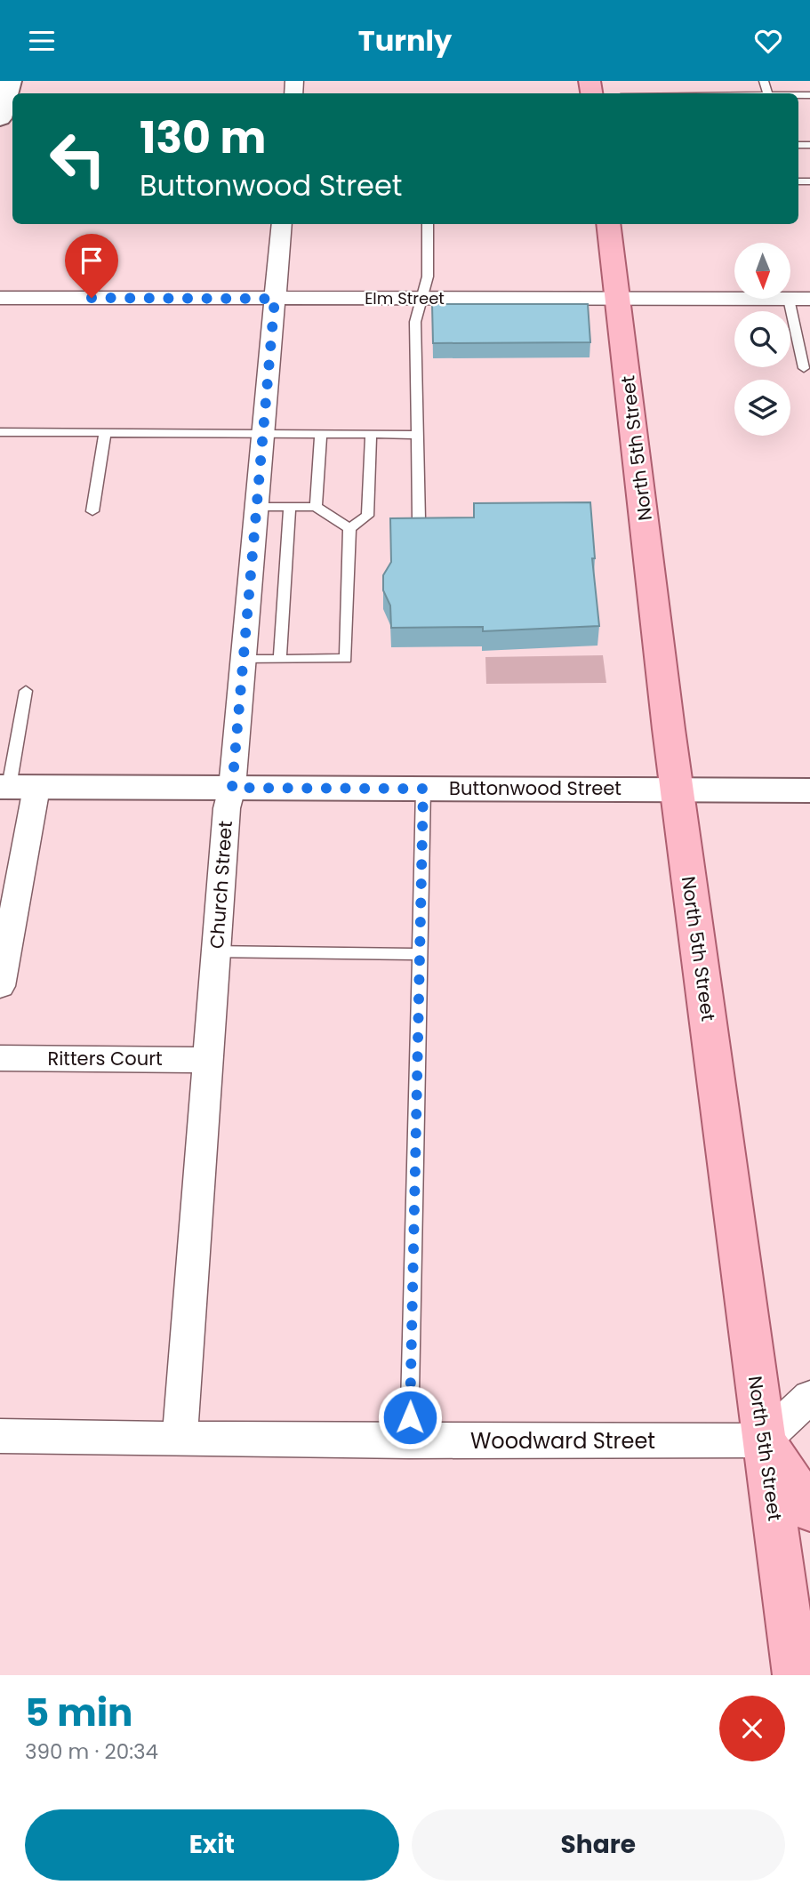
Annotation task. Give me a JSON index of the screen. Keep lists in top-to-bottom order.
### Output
{
  "streets": {
    "main road": ["North 5th Street"],
    "street": [
      "Elm Street",
      "Buttonwood Street",
      "Church Street",
      "Ritters Court",
      "Woodward Street"
    ]
  },
  "crossings": [
    ["Elm Street", "North 5th Street"],
    ["Elm Street", "Church Street"],
    ["North 5th Street", "Buttonwood Street"],
    ["North 5th Street", "Woodward Street"],
    ["Buttonwood Street", "Church Street"],
    ["Church Street", "Ritters Court"],
    ["Church Street", "Woodward Street"]
  ],
  "north": "bottom",
  "page": {
    "header": "Turnly",
    "turn": ["130 m", "Buttonwood Street"],
    "heading": ["5 min", "390 m · 20:34"],
    "buttons": ["Exit", "Share"]
  }
}
